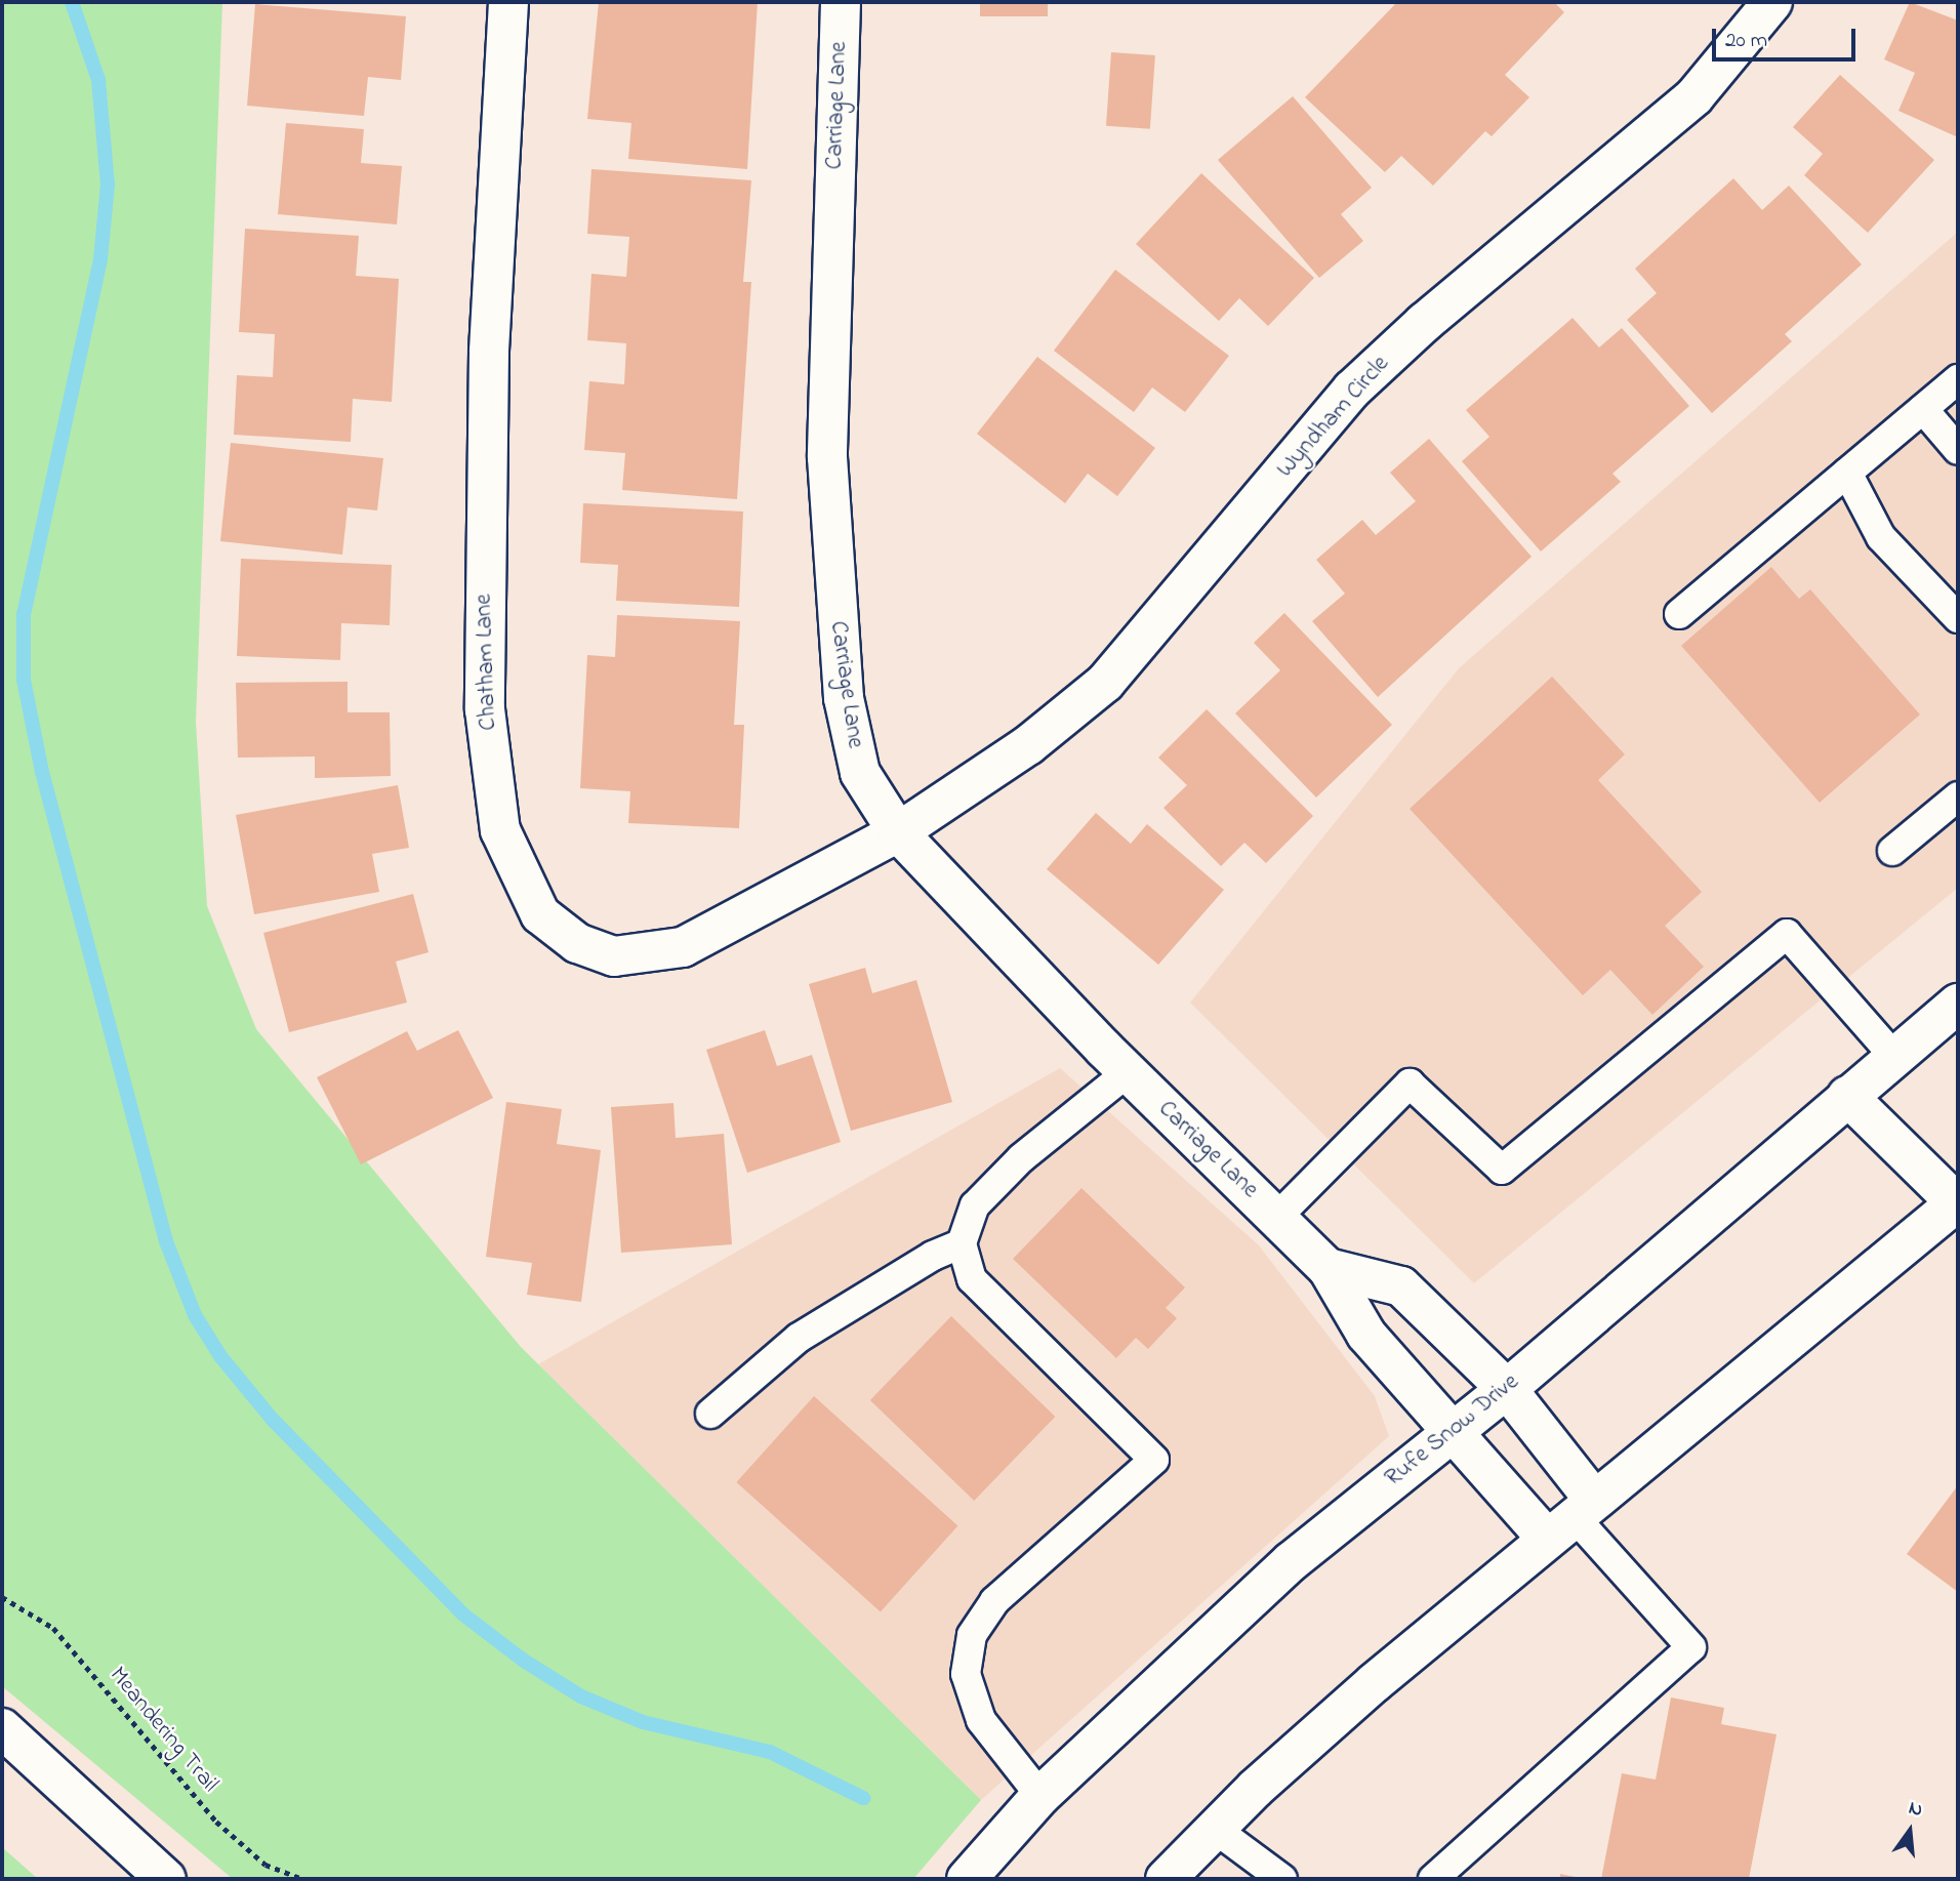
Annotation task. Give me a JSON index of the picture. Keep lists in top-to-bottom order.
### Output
{
  "streets": {
    "street": [
      "Carriage Lane",
      "Wyndham Circle",
      "Chatham Lane",
      "Rufe Snow Drive"
    ],
    "path": ["Meandering Trail"]
  },
  "crossings": [
    ["Carriage Lane", "Wyndham Circle"],
    ["Carriage Lane", "Chatham Lane"],
    ["Carriage Lane", "Rufe Snow Drive"],
    ["Wyndham Circle", "Chatham Lane"]
  ],
  "scale_bar": "20 m",
  "north": "top"
}
